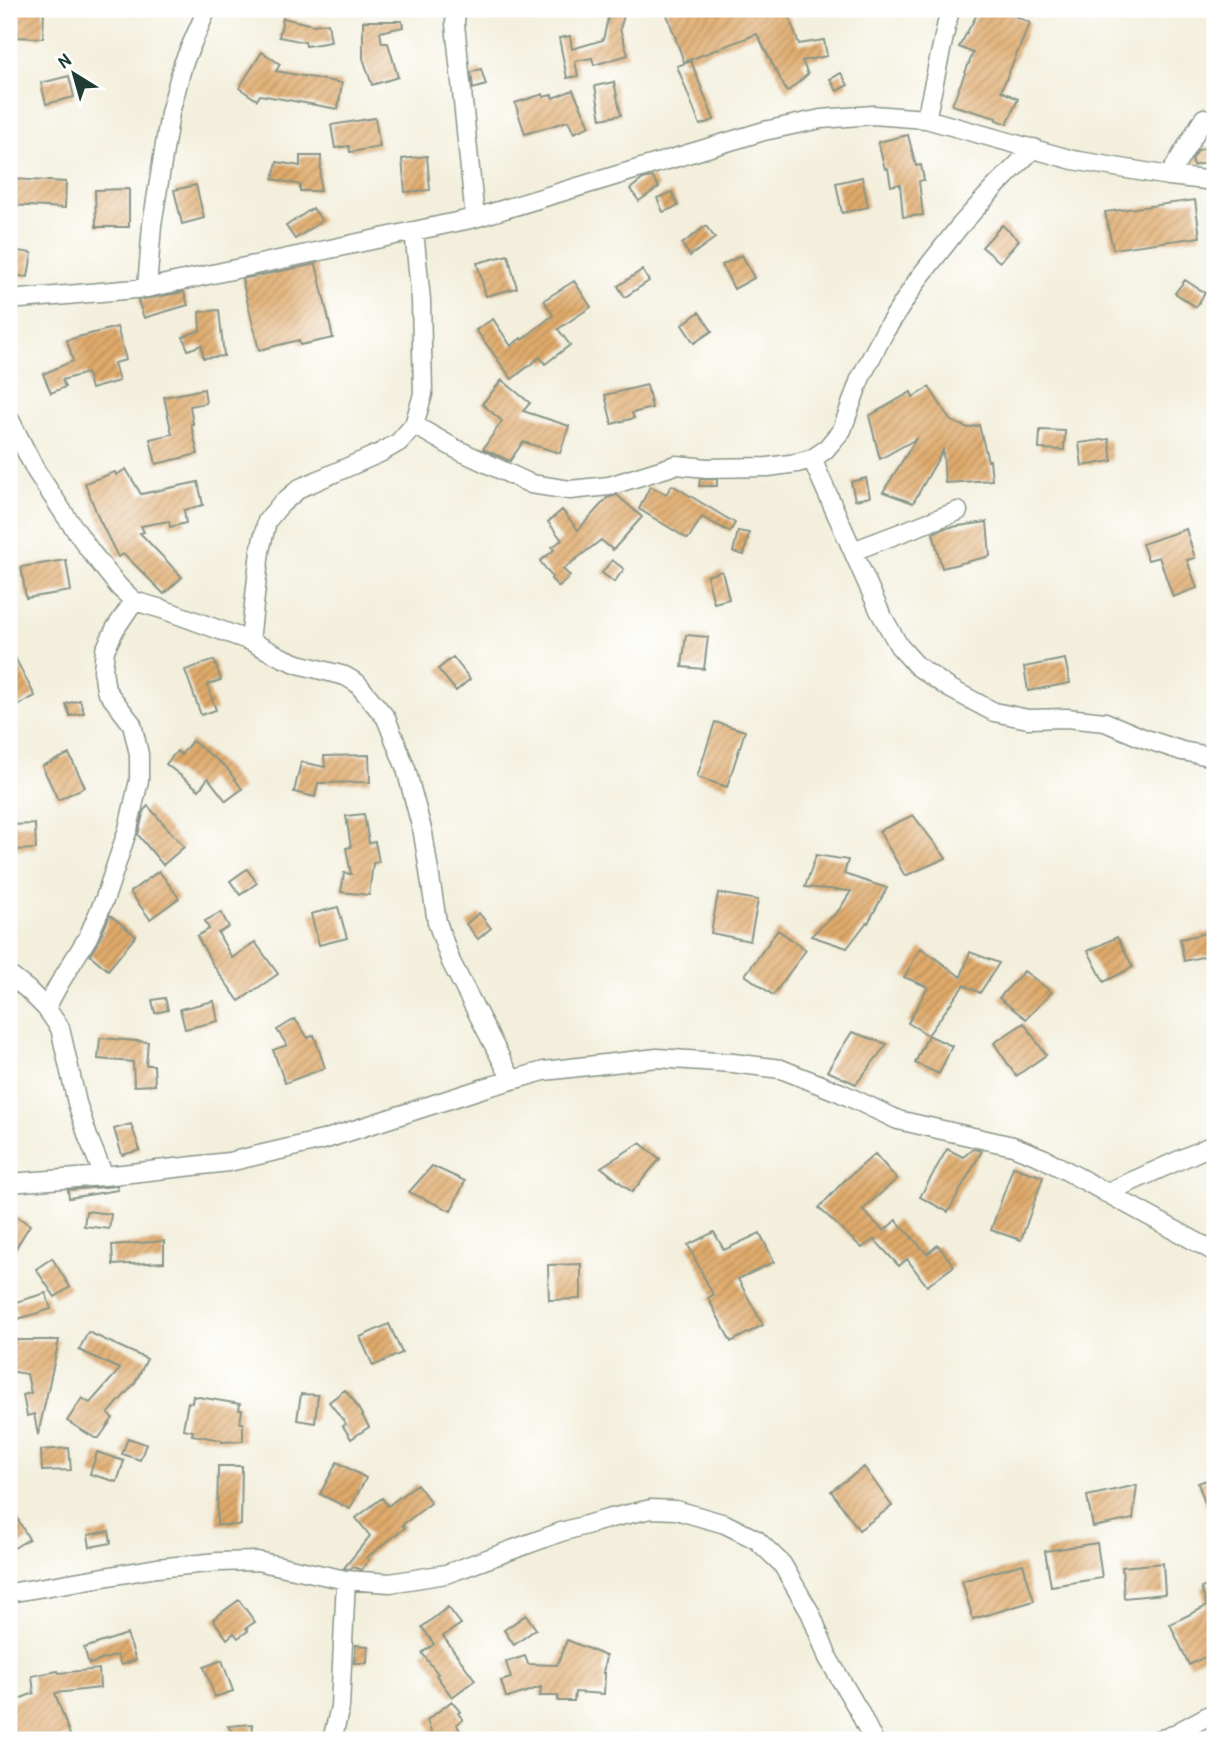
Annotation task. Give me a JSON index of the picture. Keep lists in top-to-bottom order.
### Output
{
  "north": "top left"
}
